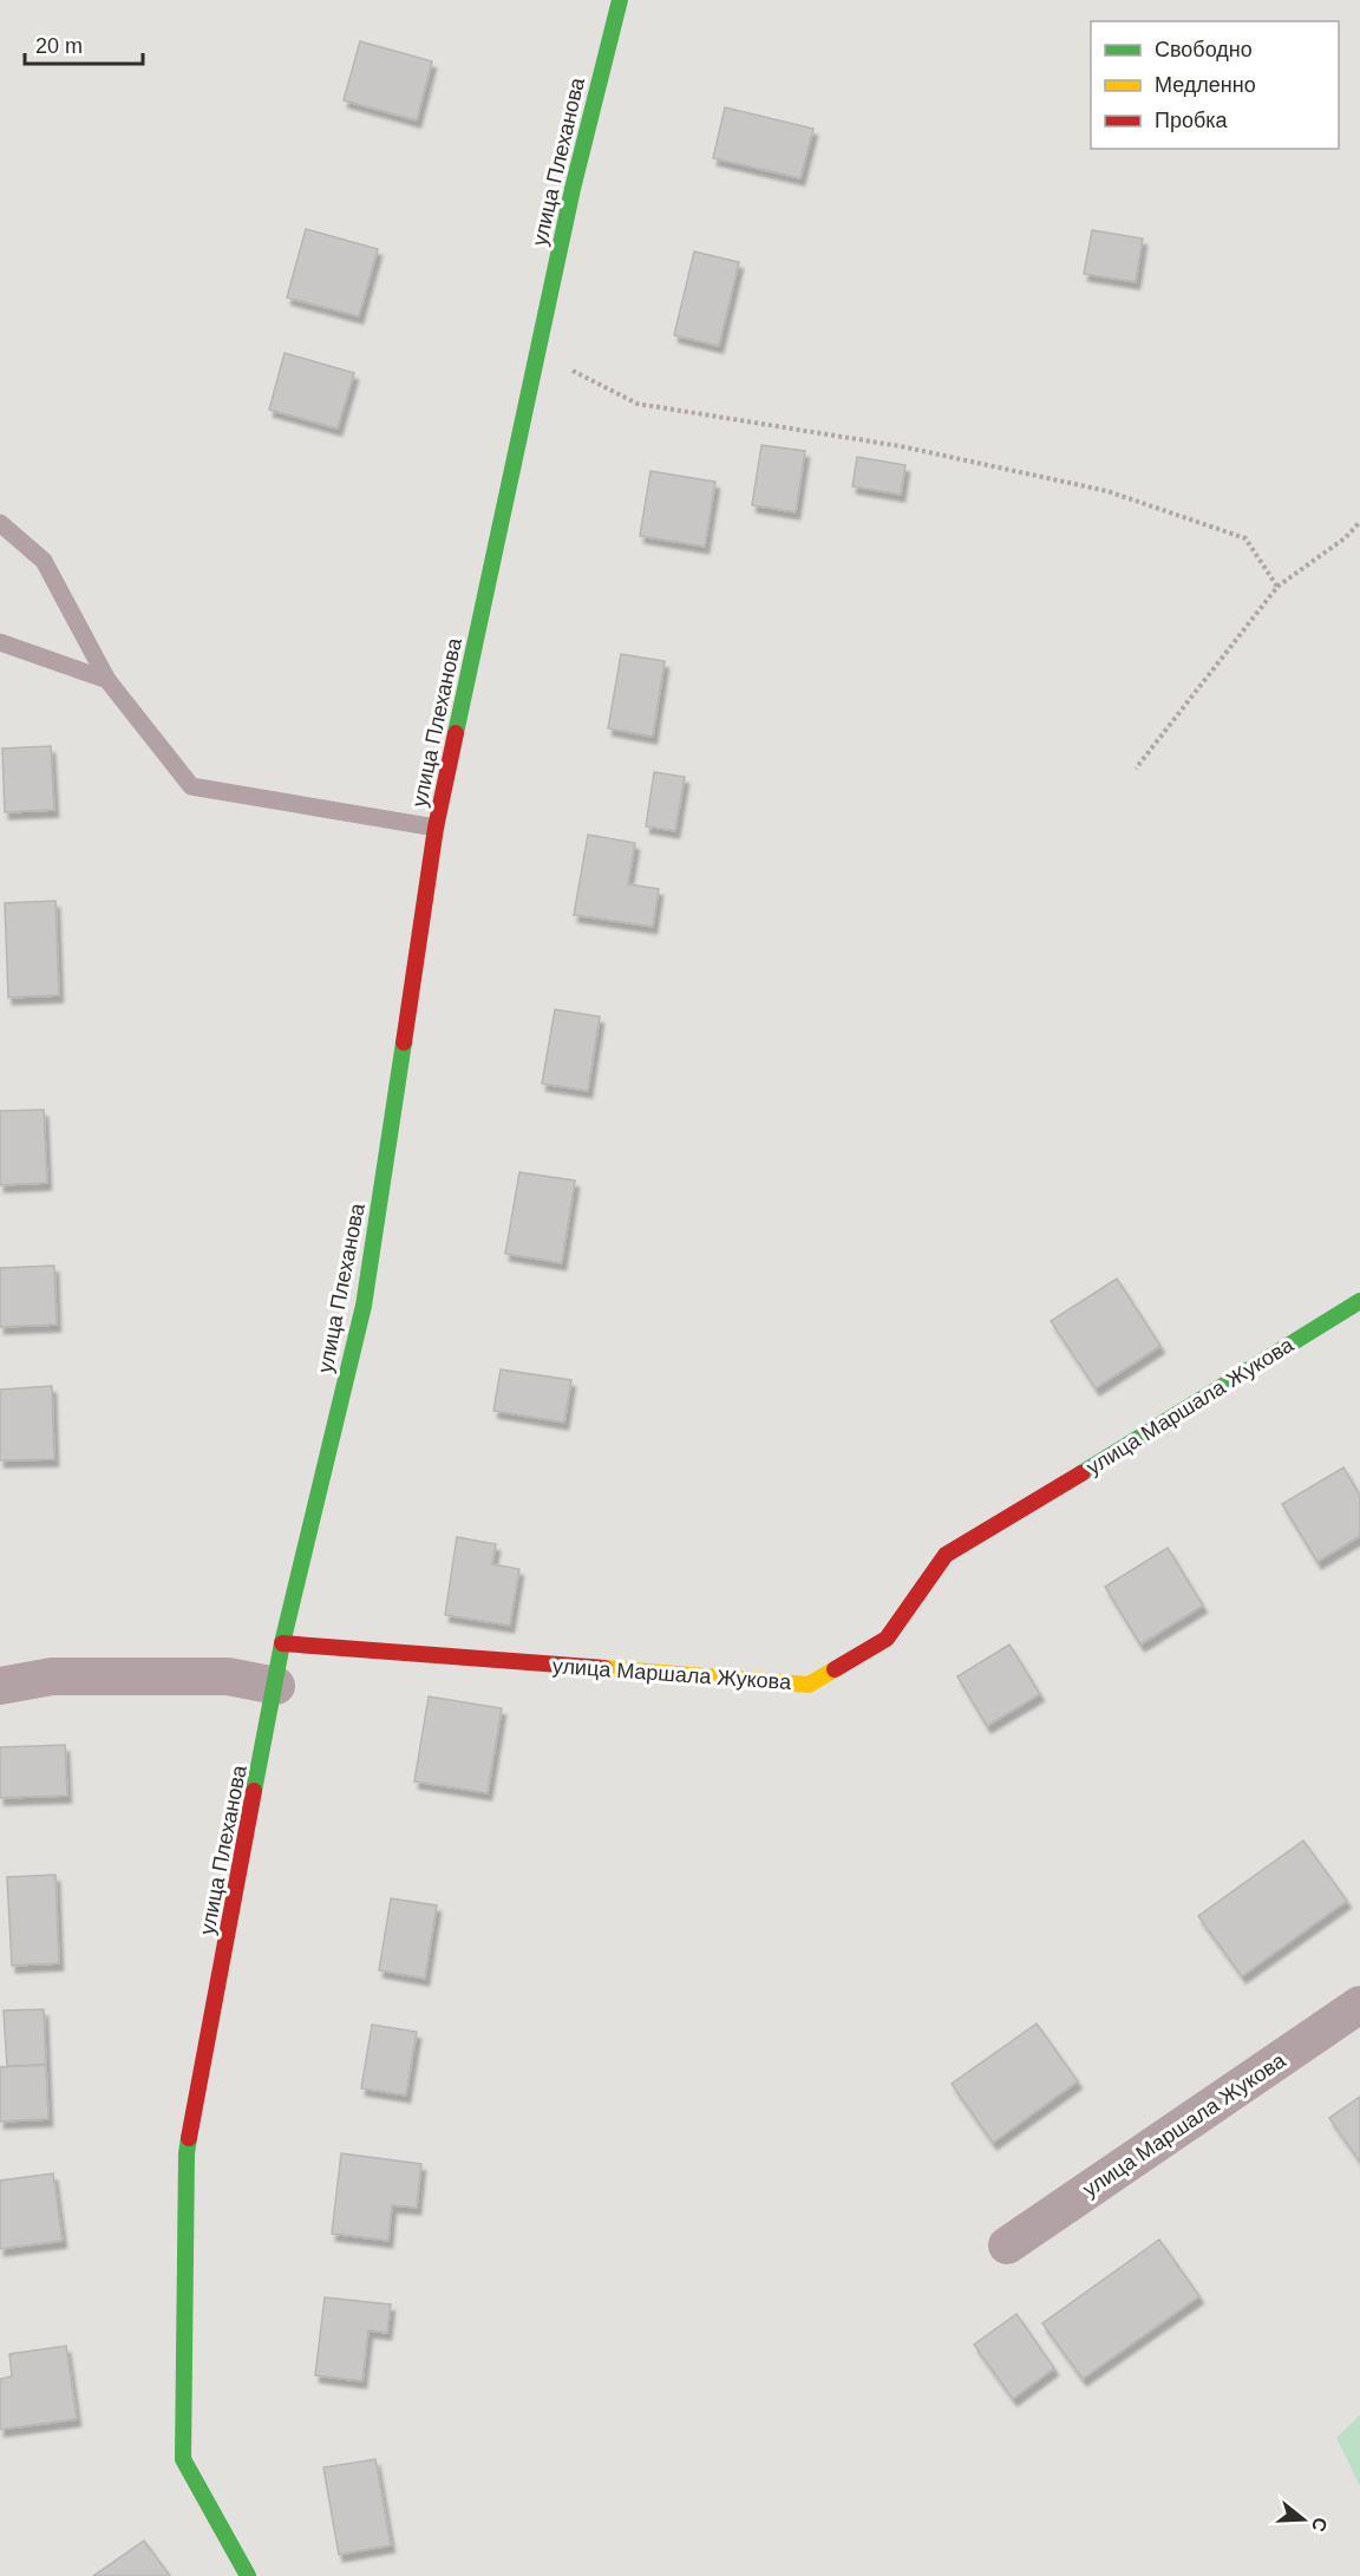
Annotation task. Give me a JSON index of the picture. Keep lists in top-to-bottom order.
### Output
{
  "streets": {
    "street": ["улица Плеханова", "улица Маршала Жукова"]
  },
  "crossings": [
    ["улица Плеханова", "улица Маршала Жукова"]
  ],
  "legend": ["Свободно", "Медленно", "Пробка"],
  "scale_bar": "20 m",
  "north": "right"
}
